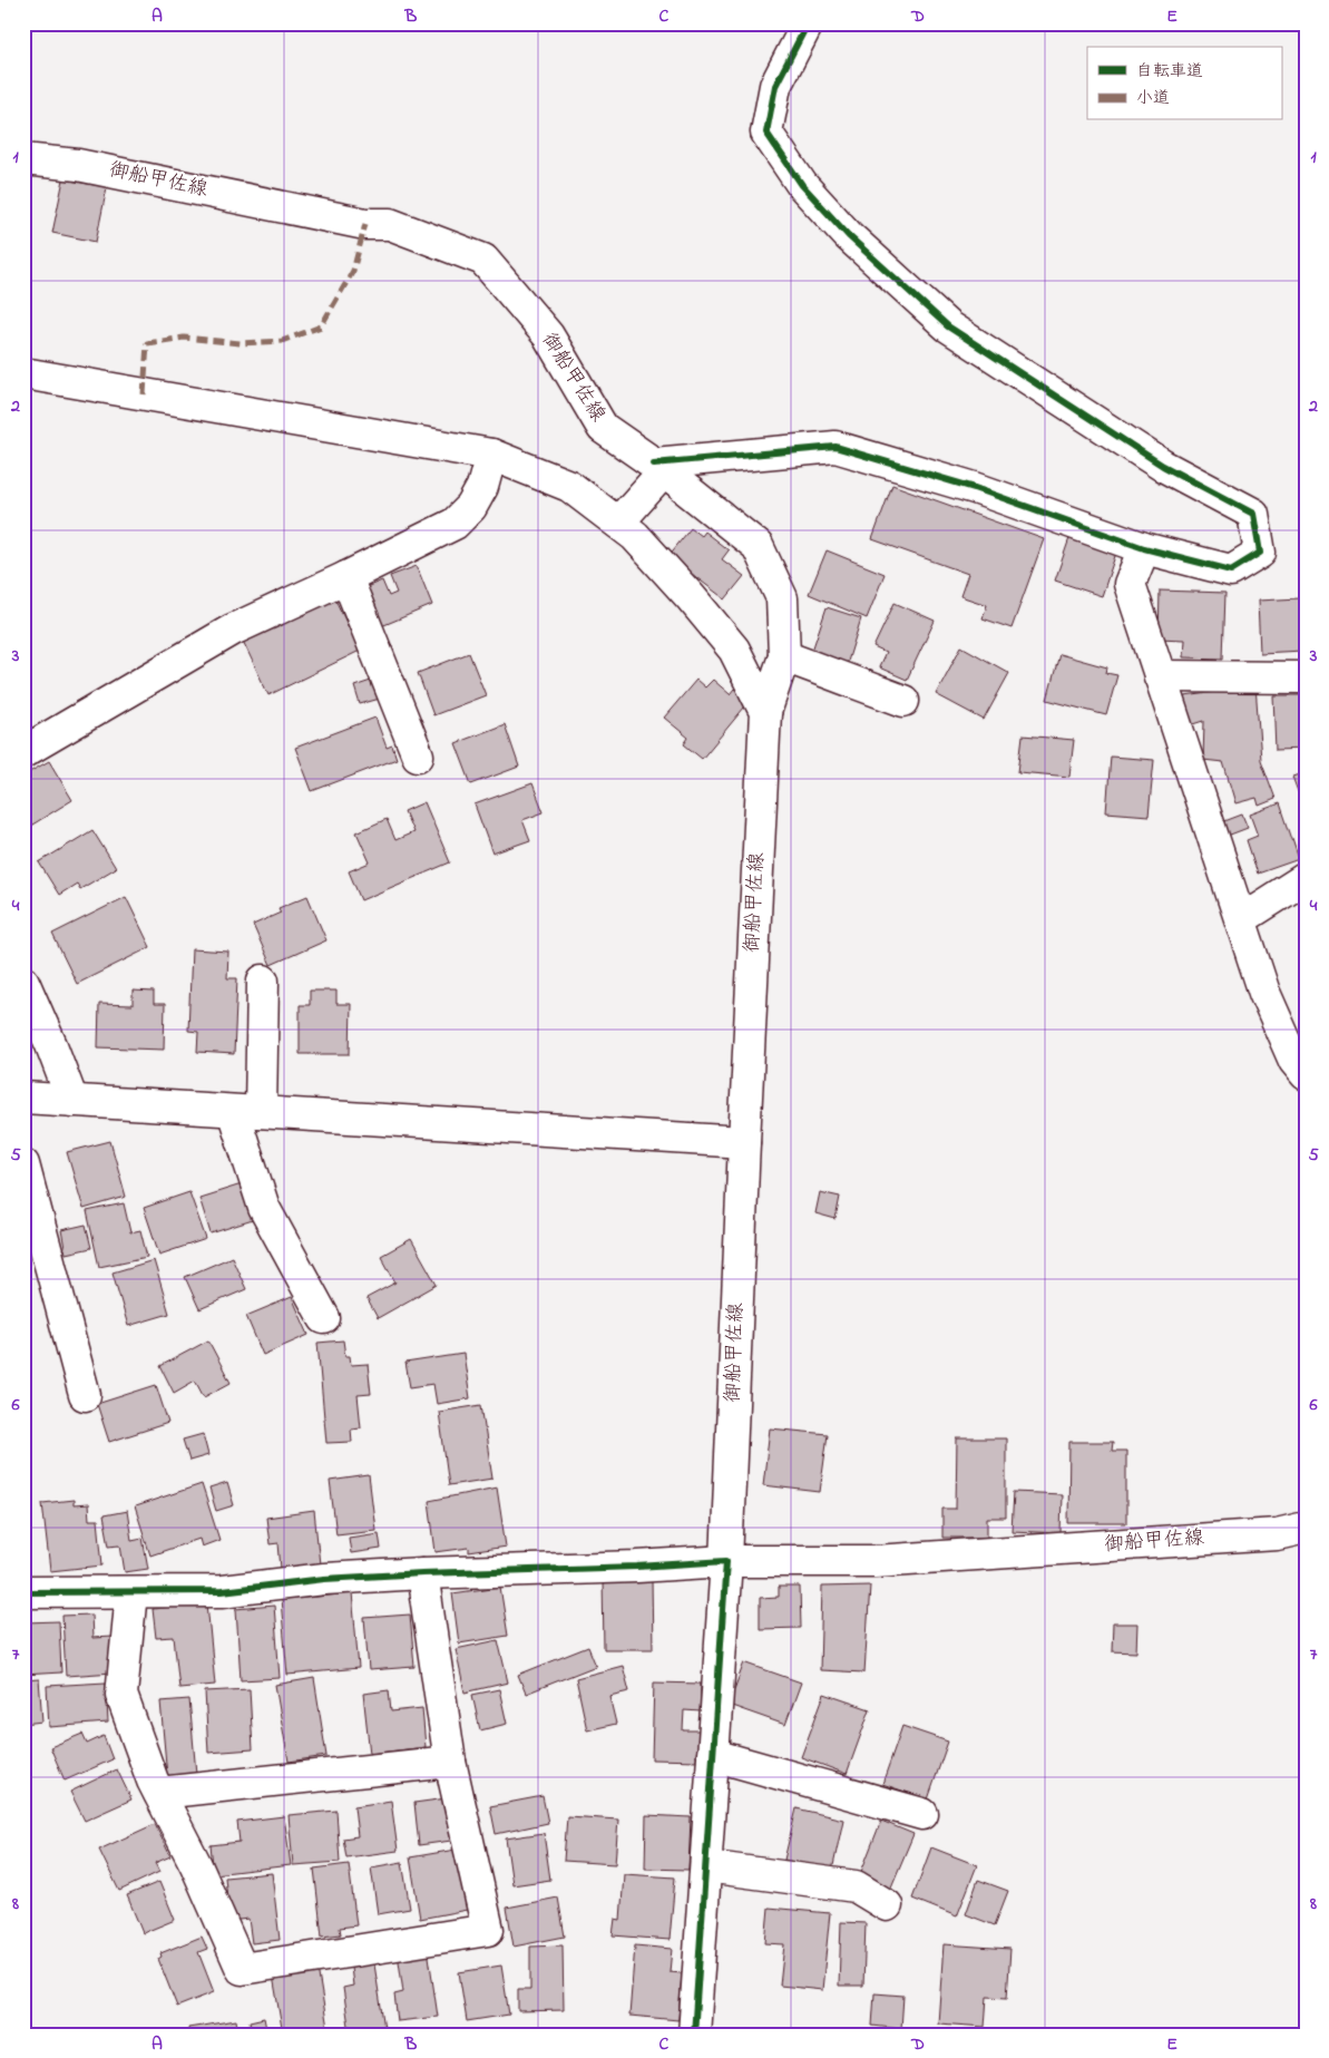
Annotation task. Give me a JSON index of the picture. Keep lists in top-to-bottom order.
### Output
{
  "streets": {
    "street": ["御船甲佐線"]
  },
  "legend": ["自転車道", "小道"],
  "grid": {
    "columns": [
      "A",
      "B",
      "C",
      "D",
      "E"
    ],
    "rows": [
      "1",
      "2",
      "3",
      "4",
      "5",
      "6",
      "7",
      "8"
    ]
  }
}
